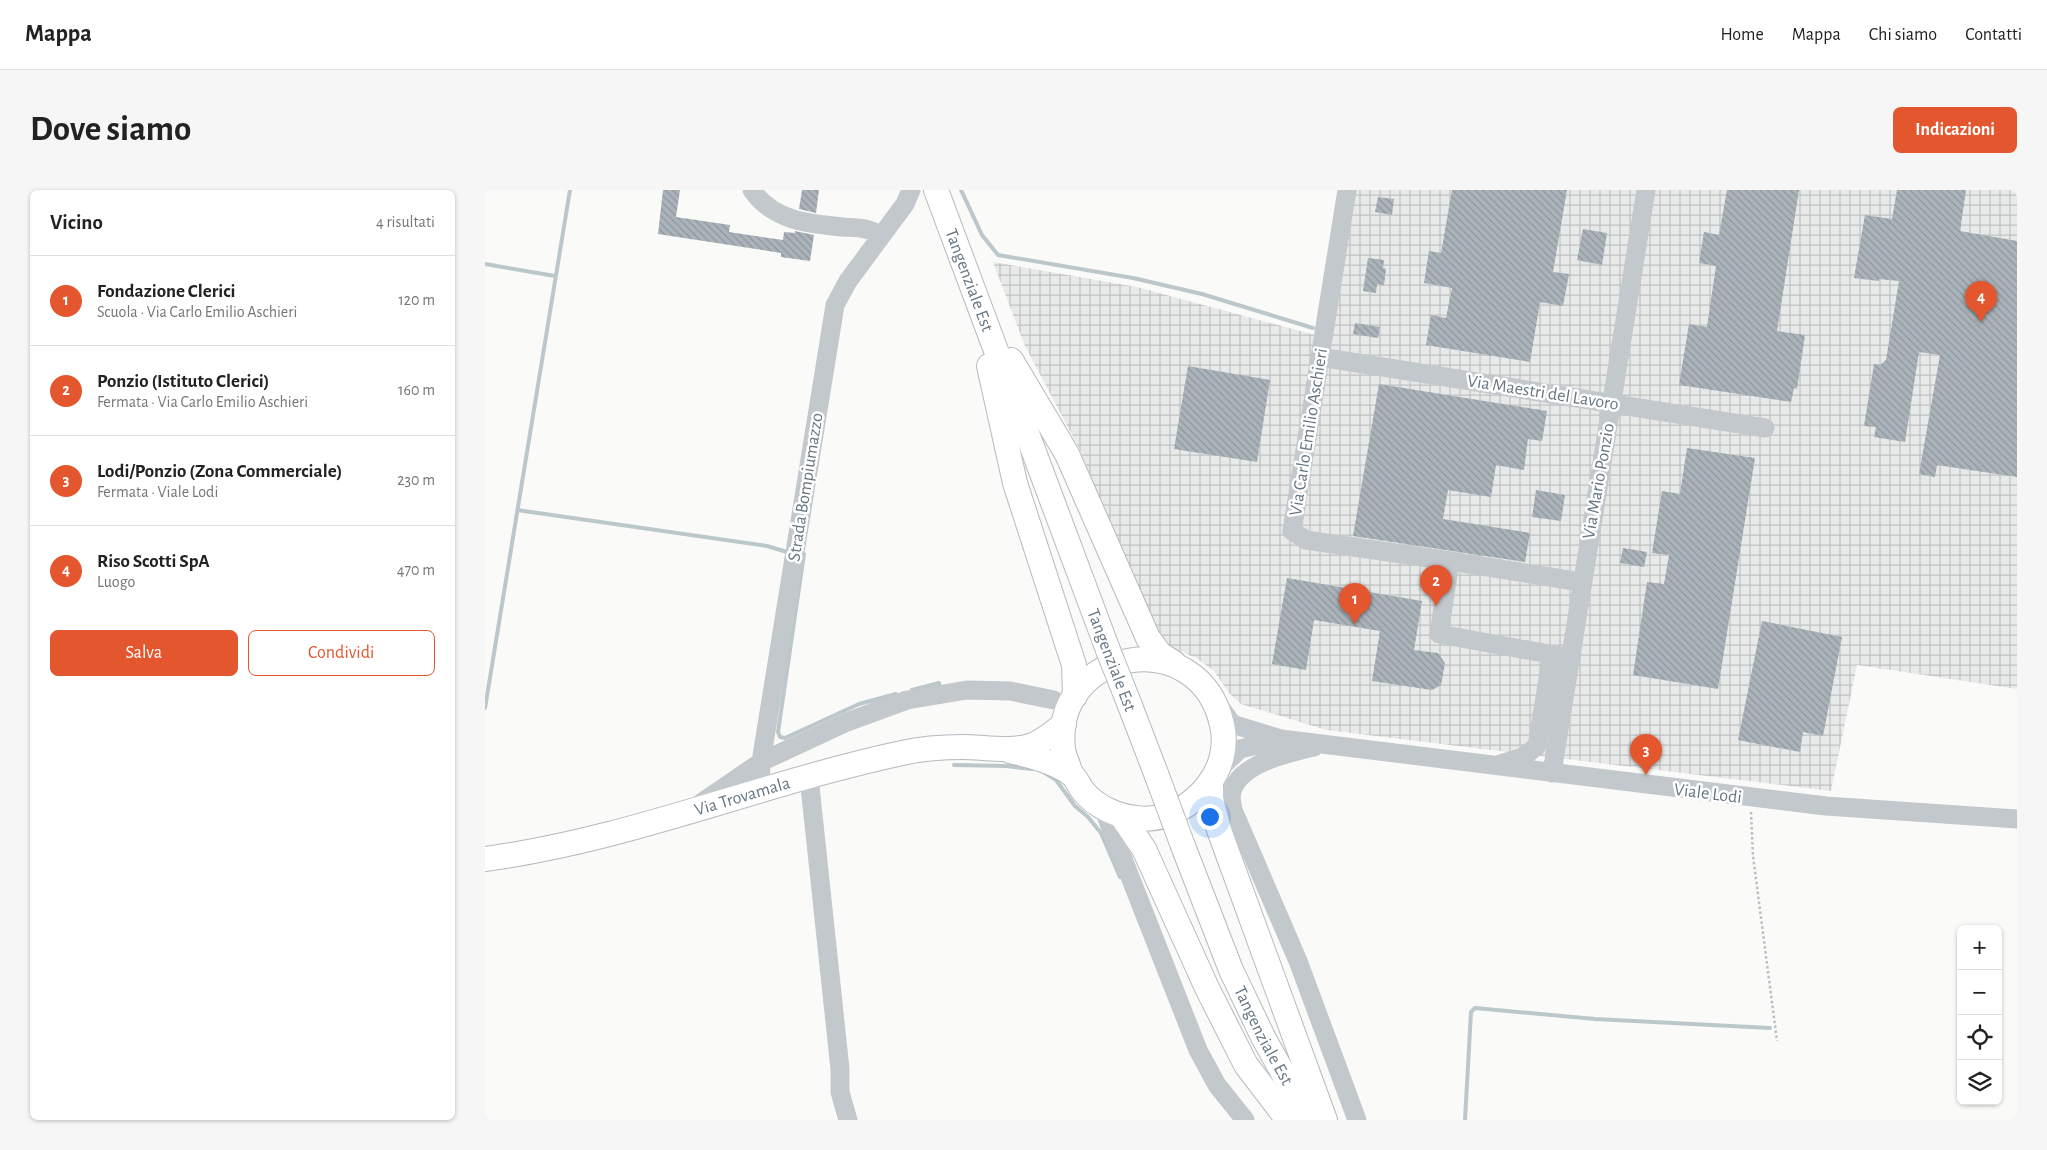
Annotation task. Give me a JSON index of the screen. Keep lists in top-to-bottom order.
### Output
{
  "streets": {
    "main road": ["Tangenziale Est", "Via Trovamala"],
    "street": [
      "Via Maestri del Lavoro",
      "Via Carlo Emilio Aschieri",
      "Via Mario Ponzio",
      "Strada Bompiumazzo",
      "Viale Lodi"
    ]
  },
  "crossings": [
    ["Via Maestri del Lavoro", "Via Carlo Emilio Aschieri"],
    ["Via Maestri del Lavoro", "Via Mario Ponzio"],
    ["Via Carlo Emilio Aschieri", "Via Mario Ponzio"],
    ["Via Mario Ponzio", "Viale Lodi"],
    ["Strada Bompiumazzo", "Via Trovamala"],
    ["Viale Lodi", "Via Trovamala"]
  ],
  "page": {
    "header": "Mappa",
    "nav": [
      "Home",
      "Mappa",
      "Chi siamo",
      "Contatti"
    ],
    "buttons": [
      "Indicazioni",
      ["Salva", "Condividi"]
    ],
    "title": "Dove siamo",
    "heading": ["Vicino", "4 risultati"],
    "list": [
      {
        "mark": "1",
        "name": "Fondazione Clerici",
        "note": "Scuola · Via Carlo Emilio Aschieri",
        "value": "120 m"
      },
      {
        "mark": "2",
        "name": "Ponzio (Istituto Clerici)",
        "note": "Fermata · Via Carlo Emilio Aschieri",
        "value": "160 m"
      },
      {
        "mark": "3",
        "name": "Lodi/Ponzio (Zona Commerciale)",
        "note": "Fermata · Viale Lodi",
        "value": "230 m"
      },
      {
        "mark": "4",
        "name": "Riso Scotti SpA",
        "note": "Luogo",
        "value": "470 m"
      }
    ],
    "pins": [
      "4",
      "2",
      "1",
      "3"
    ],
    "map_buttons": ["+", "−"]
  }
}
